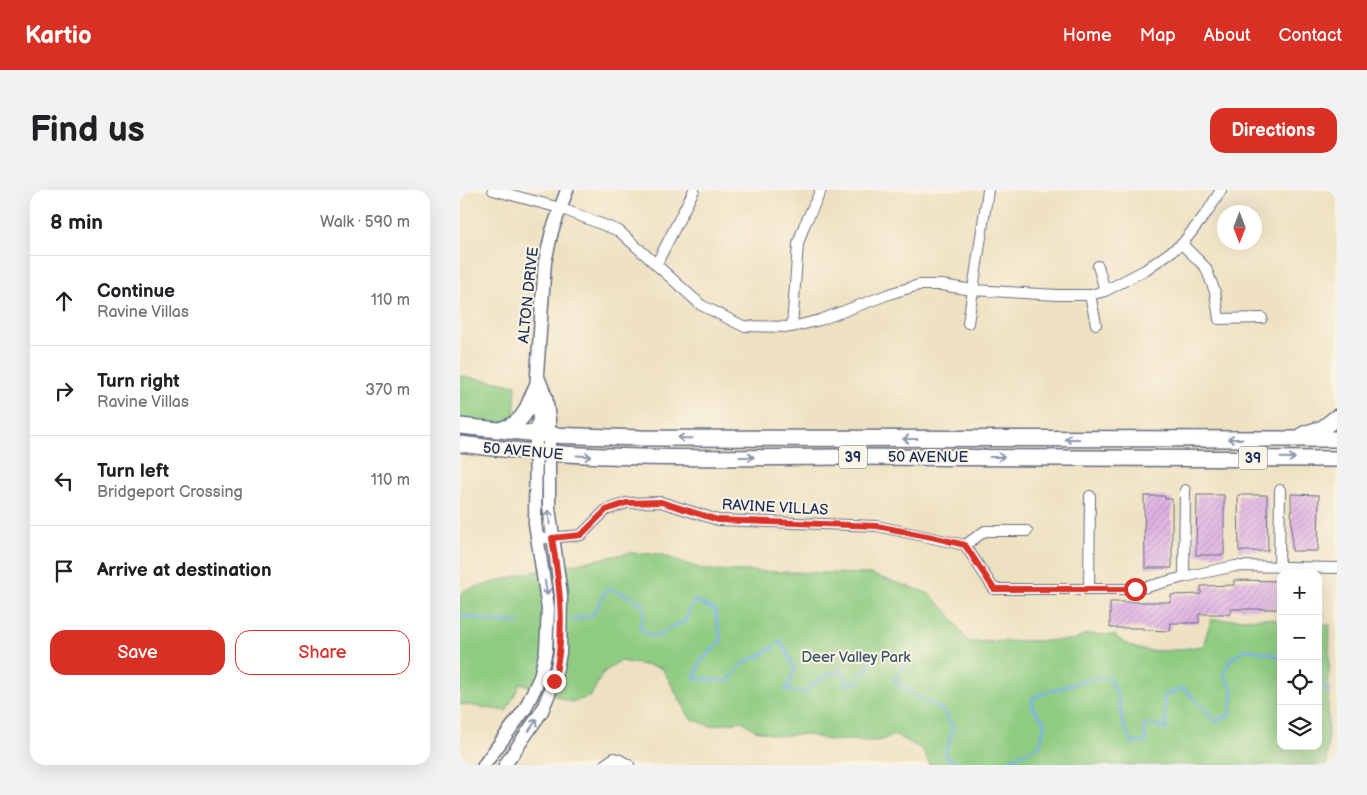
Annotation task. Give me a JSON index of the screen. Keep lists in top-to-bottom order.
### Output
{
  "streets": {
    "main road": ["50 AVENUE", "39"],
    "street": ["ALTON DRIVE", "RAVINE VILLAS"]
  },
  "crossings": [
    ["ALTON DRIVE", "50 AVENUE"]
  ],
  "parks": ["Deer Valley Park"],
  "north": "bottom",
  "page": {
    "header": "Kartio",
    "nav": [
      "Home",
      "Map",
      "About",
      "Contact"
    ],
    "buttons": [
      "Directions",
      ["Save", "Share"]
    ],
    "title": "Find us",
    "heading": ["8 min", "Walk · 590 m"],
    "list": [
      ["Continue", "Ravine Villas", "110 m"],
      ["Turn right", "Ravine Villas", "370 m"],
      ["Turn left", "Bridgeport Crossing", "110 m"],
      "Arrive at destination"
    ],
    "map_buttons": ["+", "−"]
  }
}
